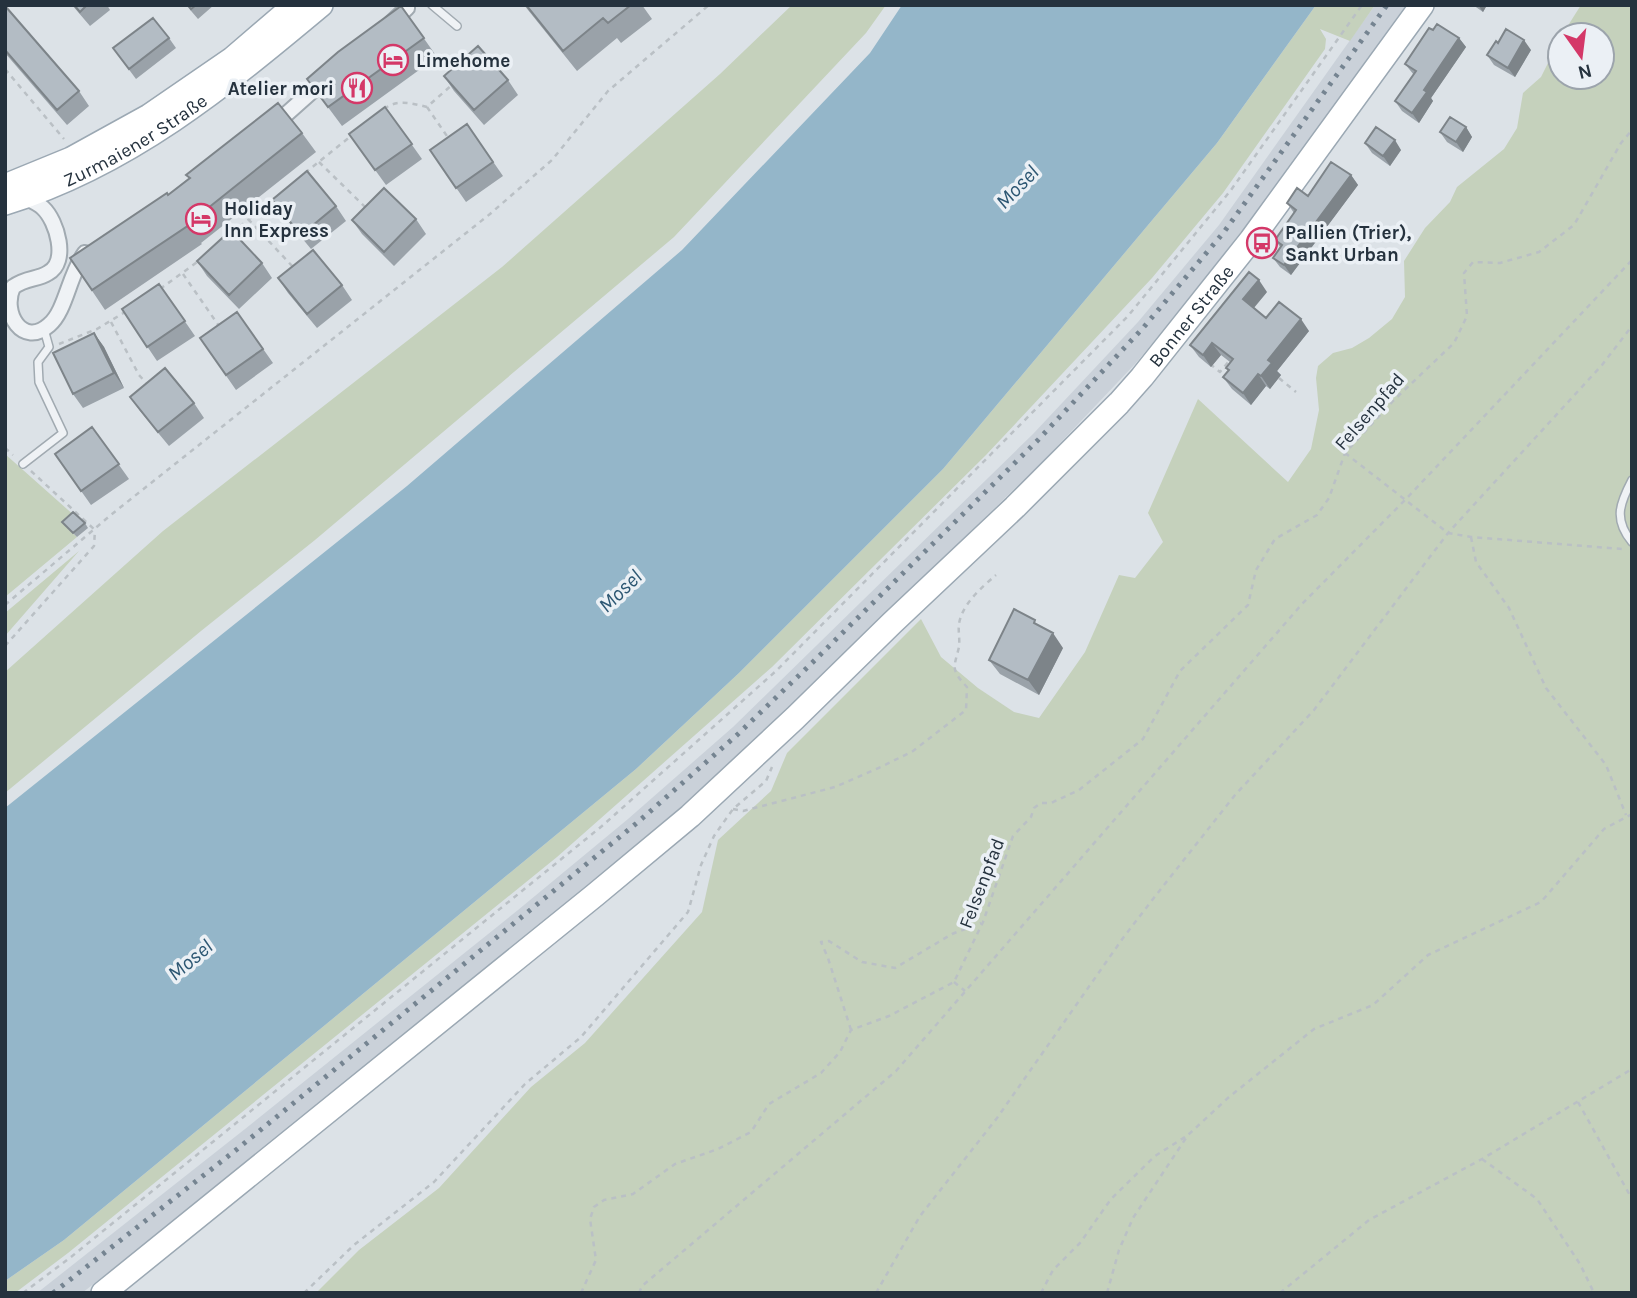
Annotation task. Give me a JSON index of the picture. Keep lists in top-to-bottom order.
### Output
{
  "streets": {
    "main road": ["Zurmaiener Straße", "Bonner Straße"],
    "path": ["Felsenpfad"]
  },
  "water": ["Mosel"],
  "places": {
    "hotel": ["Limehome", "Holiday Inn Express"],
    "restaurant": ["Atelier mori"],
    "bus stop": ["Pallien (Trier), Sankt Urban"]
  },
  "north": "bottom"
}
